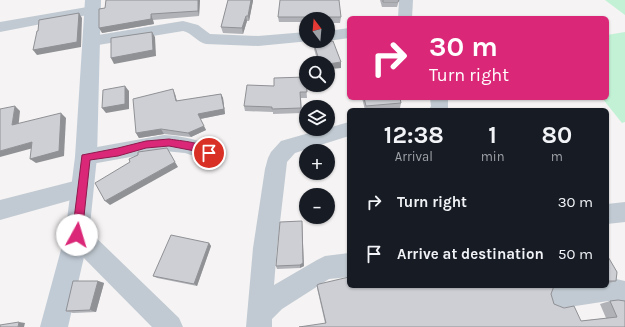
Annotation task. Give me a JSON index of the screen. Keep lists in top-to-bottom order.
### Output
{
  "north": "top",
  "page": {
    "map_buttons": ["+", "−"],
    "turn": ["30 m", "Turn right"],
    "eta": [
      "12:38",
      "Arrival",
      "1",
      "min",
      "80",
      "m"
    ],
    "list": [
      {
        "name": "Turn right",
        "value": "30 m"
      },
      {
        "name": "Arrive at destination",
        "value": "50 m"
      }
    ]
  }
}
